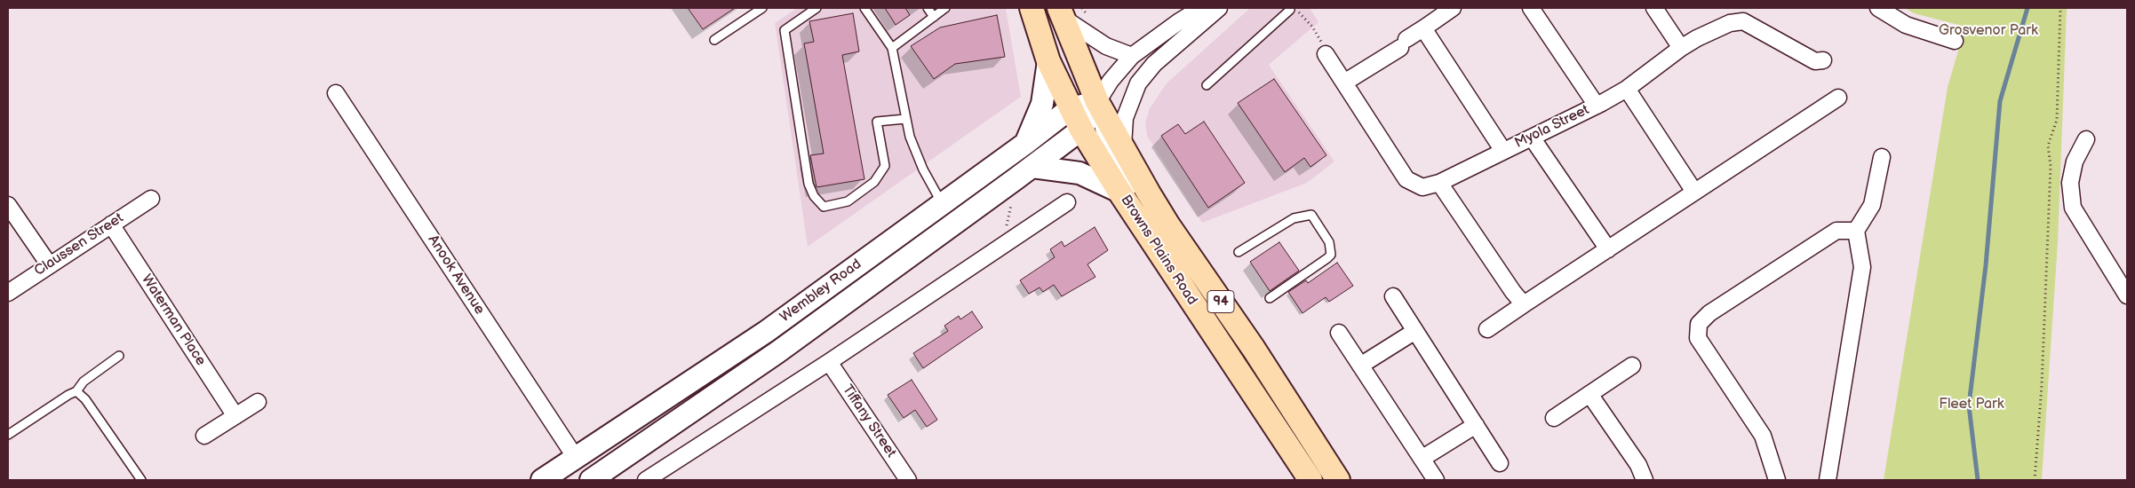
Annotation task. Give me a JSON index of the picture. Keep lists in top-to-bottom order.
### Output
{
  "streets": {
    "main road": ["Browns Plains Road", "Wembley Road", "94"],
    "street": [
      "Myola Street",
      "Claussen Street",
      "Anook Avenue",
      "Waterman Place",
      "Tiffany Street"
    ]
  },
  "crossings": [
    ["Claussen Street", "Waterman Place"],
    ["Browns Plains Road", "Wembley Road"],
    ["Anook Avenue", "Wembley Road"]
  ],
  "parks": ["Grosvenor Park", "Fleet Park"]
}
